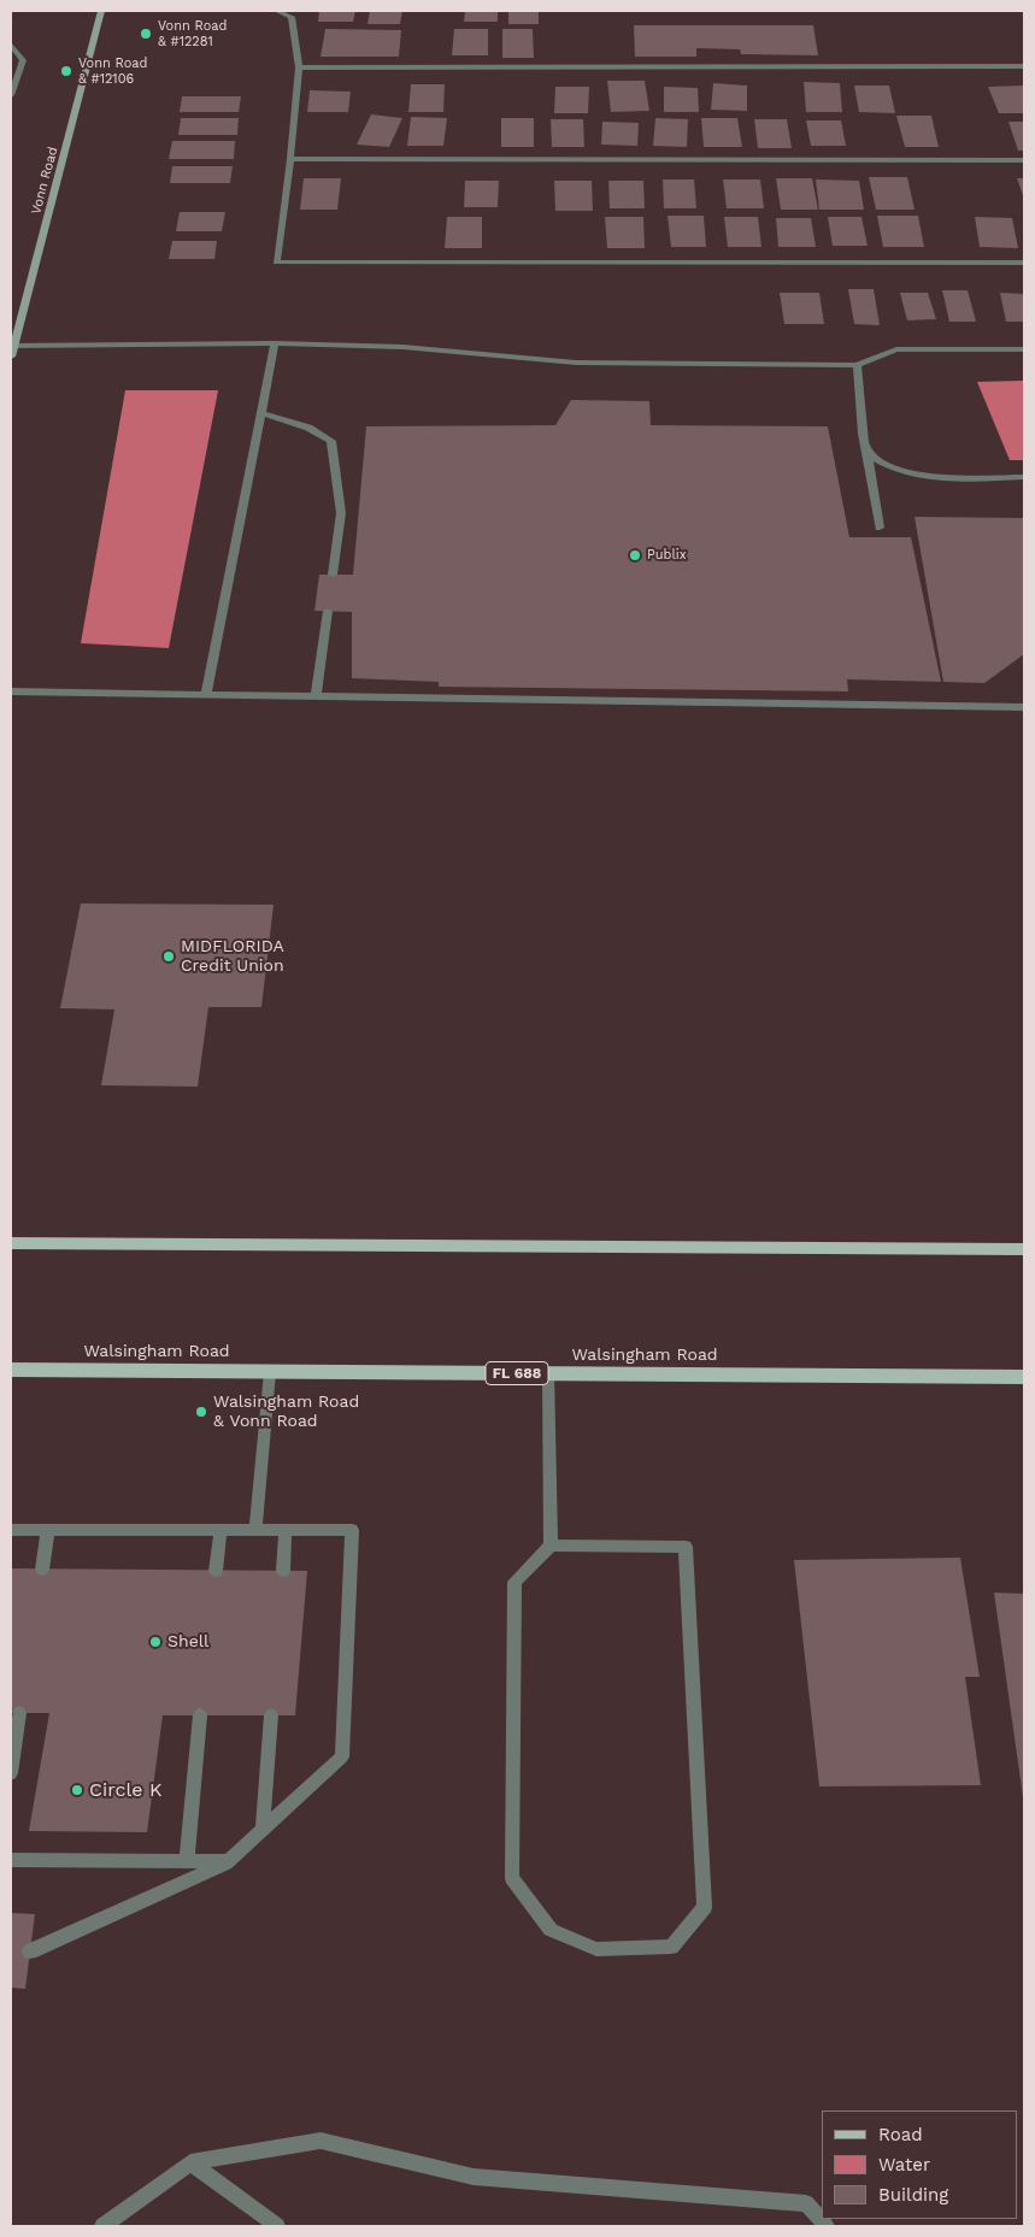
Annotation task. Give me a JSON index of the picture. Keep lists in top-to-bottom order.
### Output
{
  "streets": {
    "main road": ["Walsingham Road", "FL 688"],
    "street": ["Vonn Road"]
  },
  "places": [
    "Vonn Road & #12281",
    "Vonn Road & #12106",
    "Publix",
    "MIDFLORIDA Credit Union",
    "Walsingham Road & Vonn Road",
    "Shell",
    "Circle K"
  ],
  "legend": ["Road", "Water", "Building"]
}
